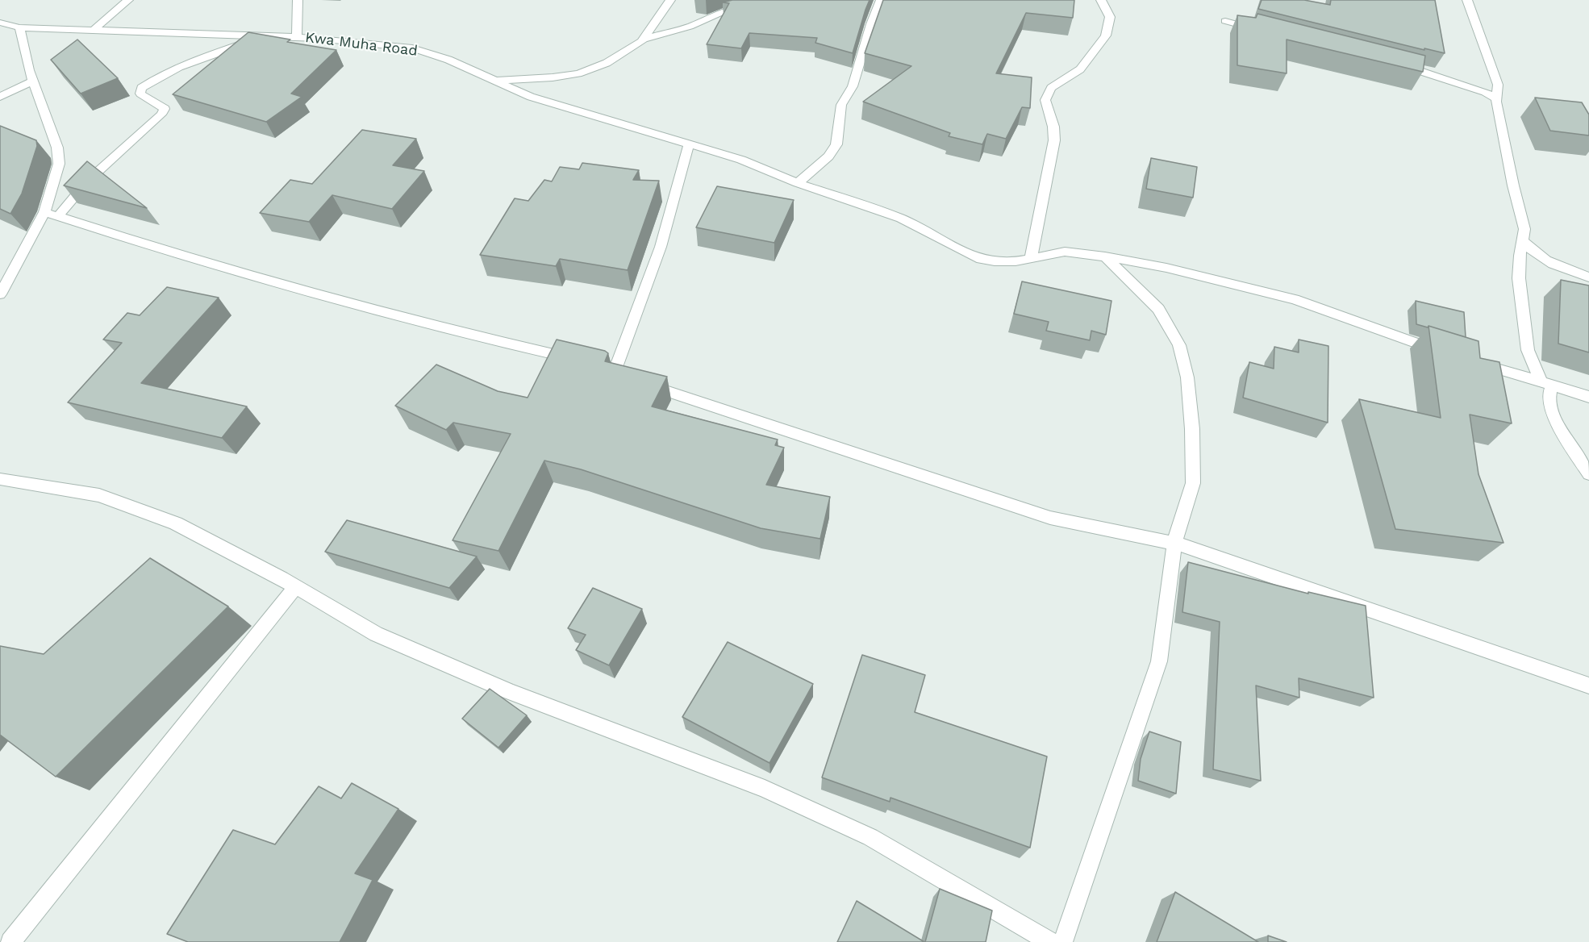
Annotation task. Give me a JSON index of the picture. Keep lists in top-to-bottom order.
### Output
{
  "streets": {
    "street": ["Kwa Muha Road"]
  }
}
